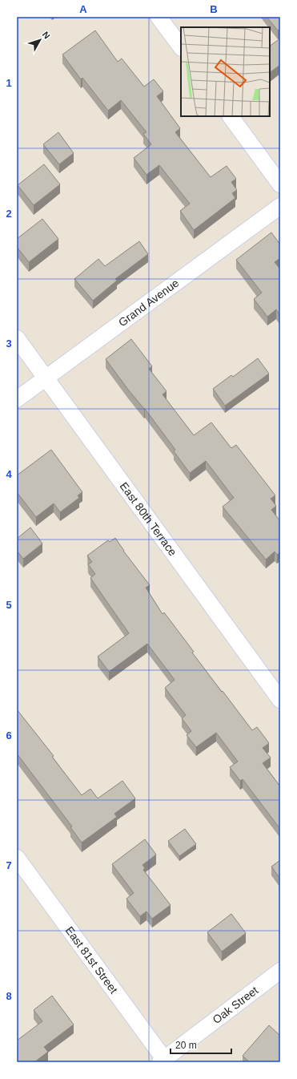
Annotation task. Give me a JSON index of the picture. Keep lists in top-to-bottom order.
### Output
{
  "streets": {
    "street": [
      "Grand Avenue",
      "East 80th Terrace",
      "East 81st Street",
      "Oak Street"
    ]
  },
  "crossings": [
    ["Grand Avenue", "East 80th Terrace"],
    ["East 81st Street", "Oak Street"]
  ],
  "scale_bar": "20 m",
  "north": "top right",
  "grid": {
    "columns": ["A", "B"],
    "rows": [
      "1",
      "2",
      "3",
      "4",
      "5",
      "6",
      "7",
      "8"
    ]
  }
}
